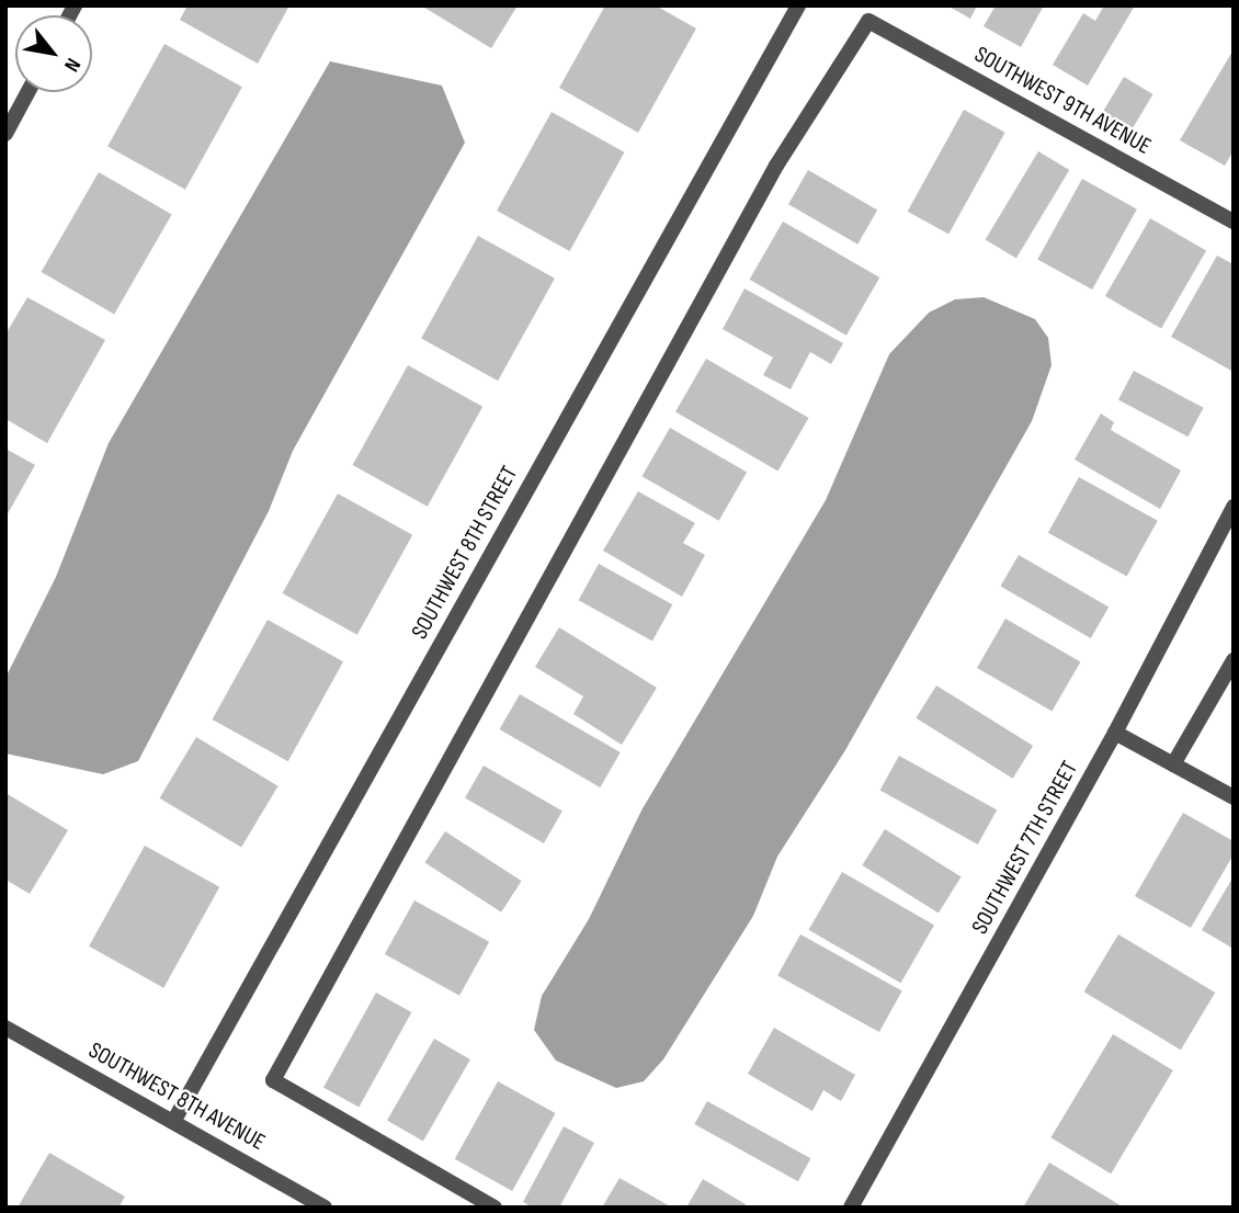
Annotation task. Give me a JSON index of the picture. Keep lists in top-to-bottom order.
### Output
{
  "streets": {
    "street": [
      "SOUTHWEST 9TH AVENUE",
      "SOUTHWEST 8TH STREET",
      "SOUTHWEST 7TH STREET",
      "SOUTHWEST 8TH AVENUE"
    ]
  },
  "crossings": [
    ["SOUTHWEST 8TH STREET", "SOUTHWEST 8TH AVENUE"]
  ],
  "north": "bottom right"
}
